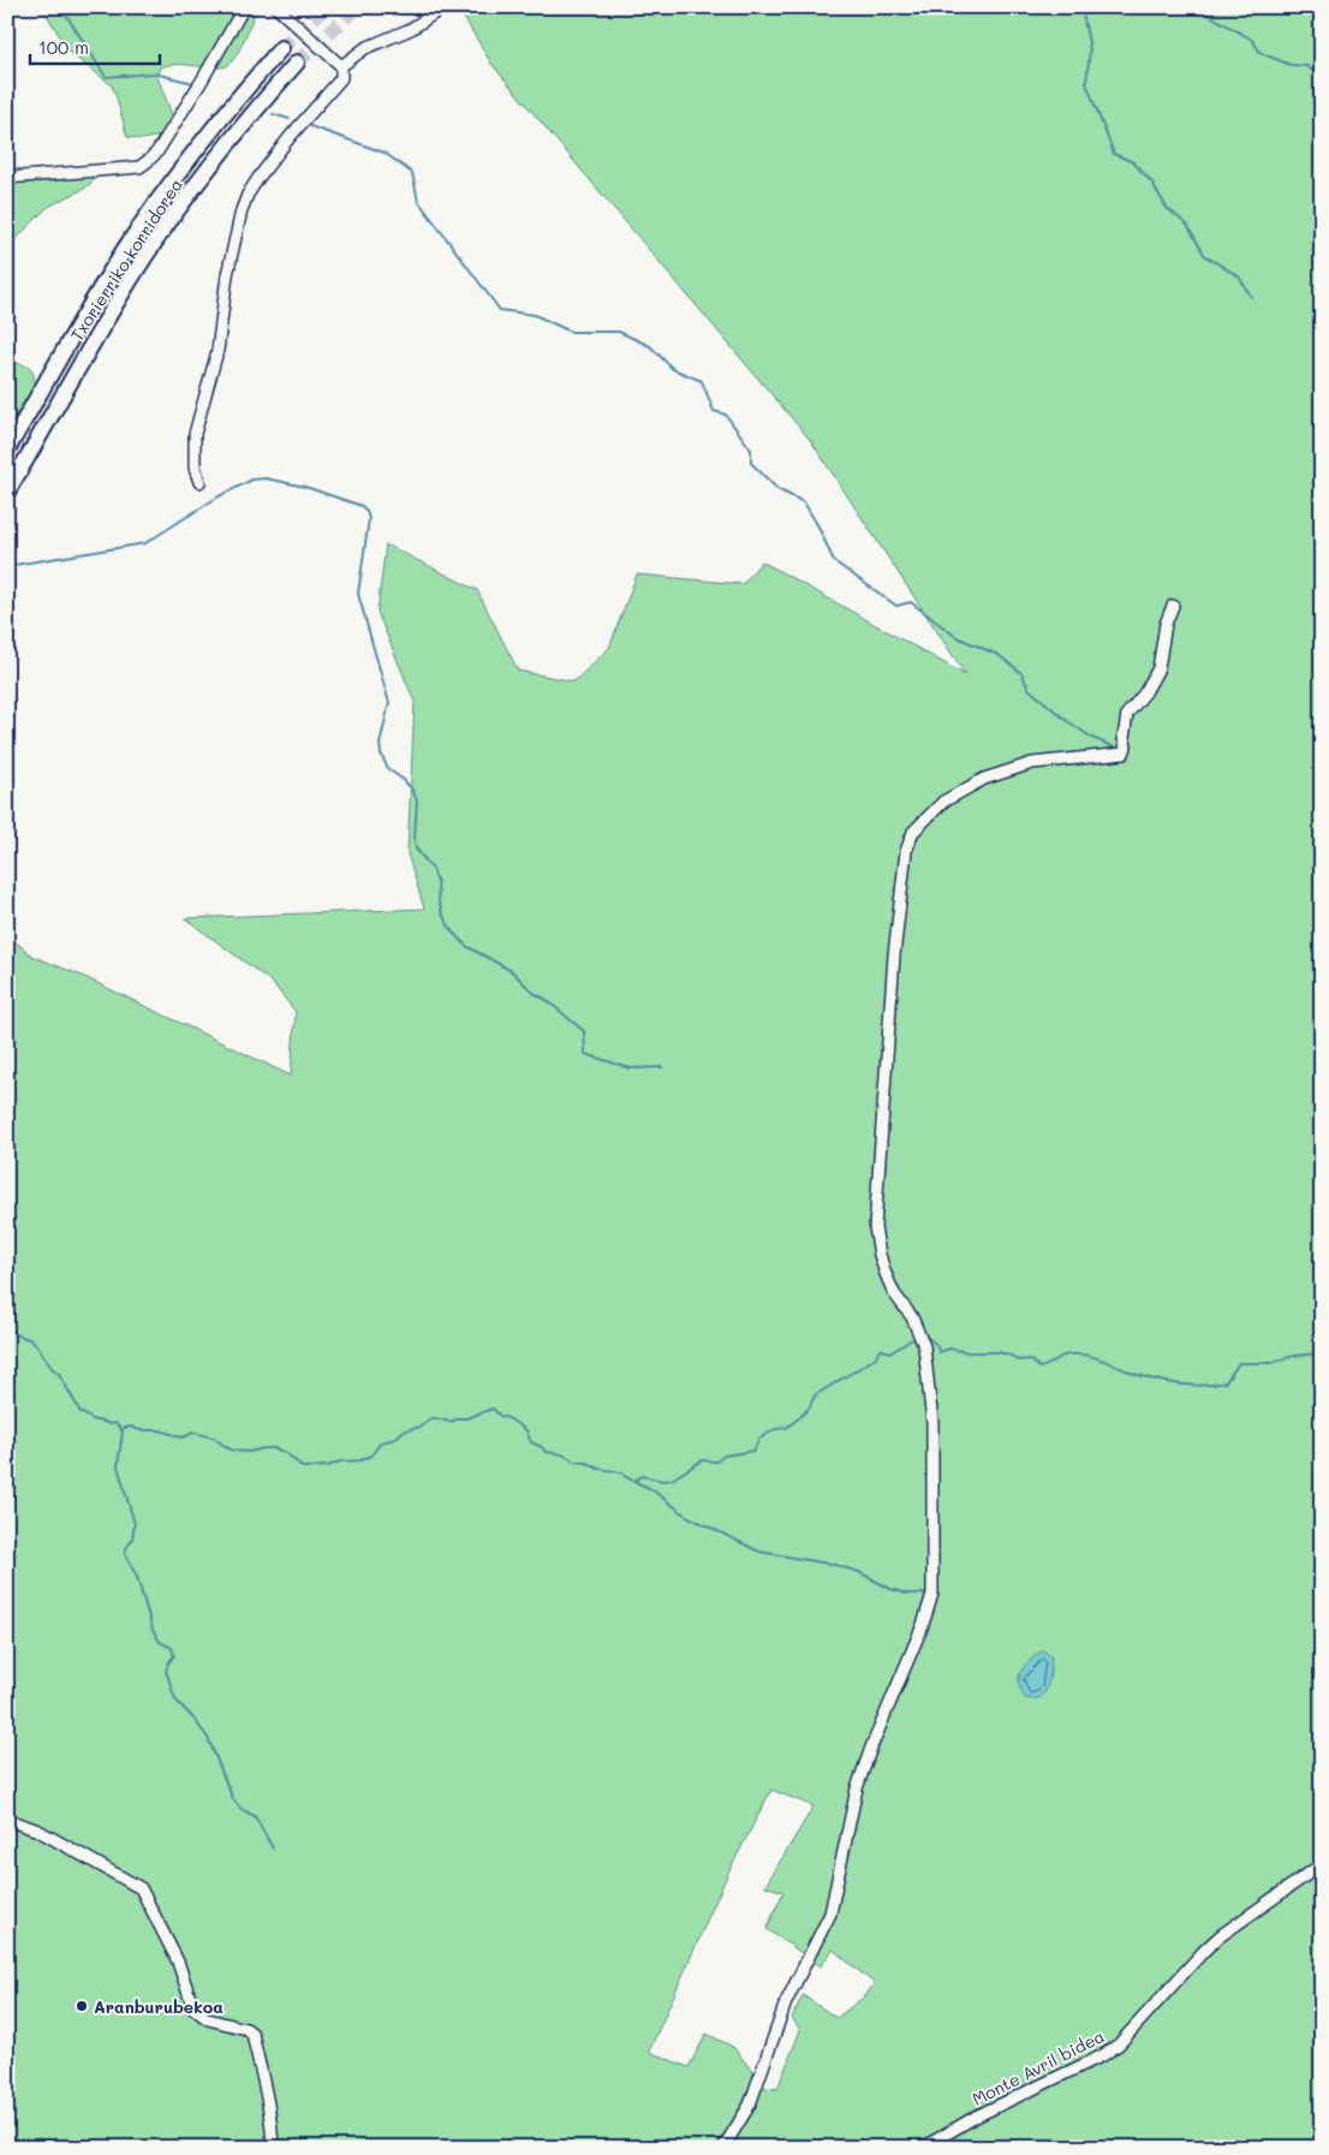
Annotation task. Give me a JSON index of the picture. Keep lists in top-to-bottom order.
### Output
{
  "streets": {
    "highway": ["Txorierriko korridorea"],
    "street": ["Monte Avril bidea"]
  },
  "places": ["Aranburubekoa"],
  "scale_bar": "100 m"
}
